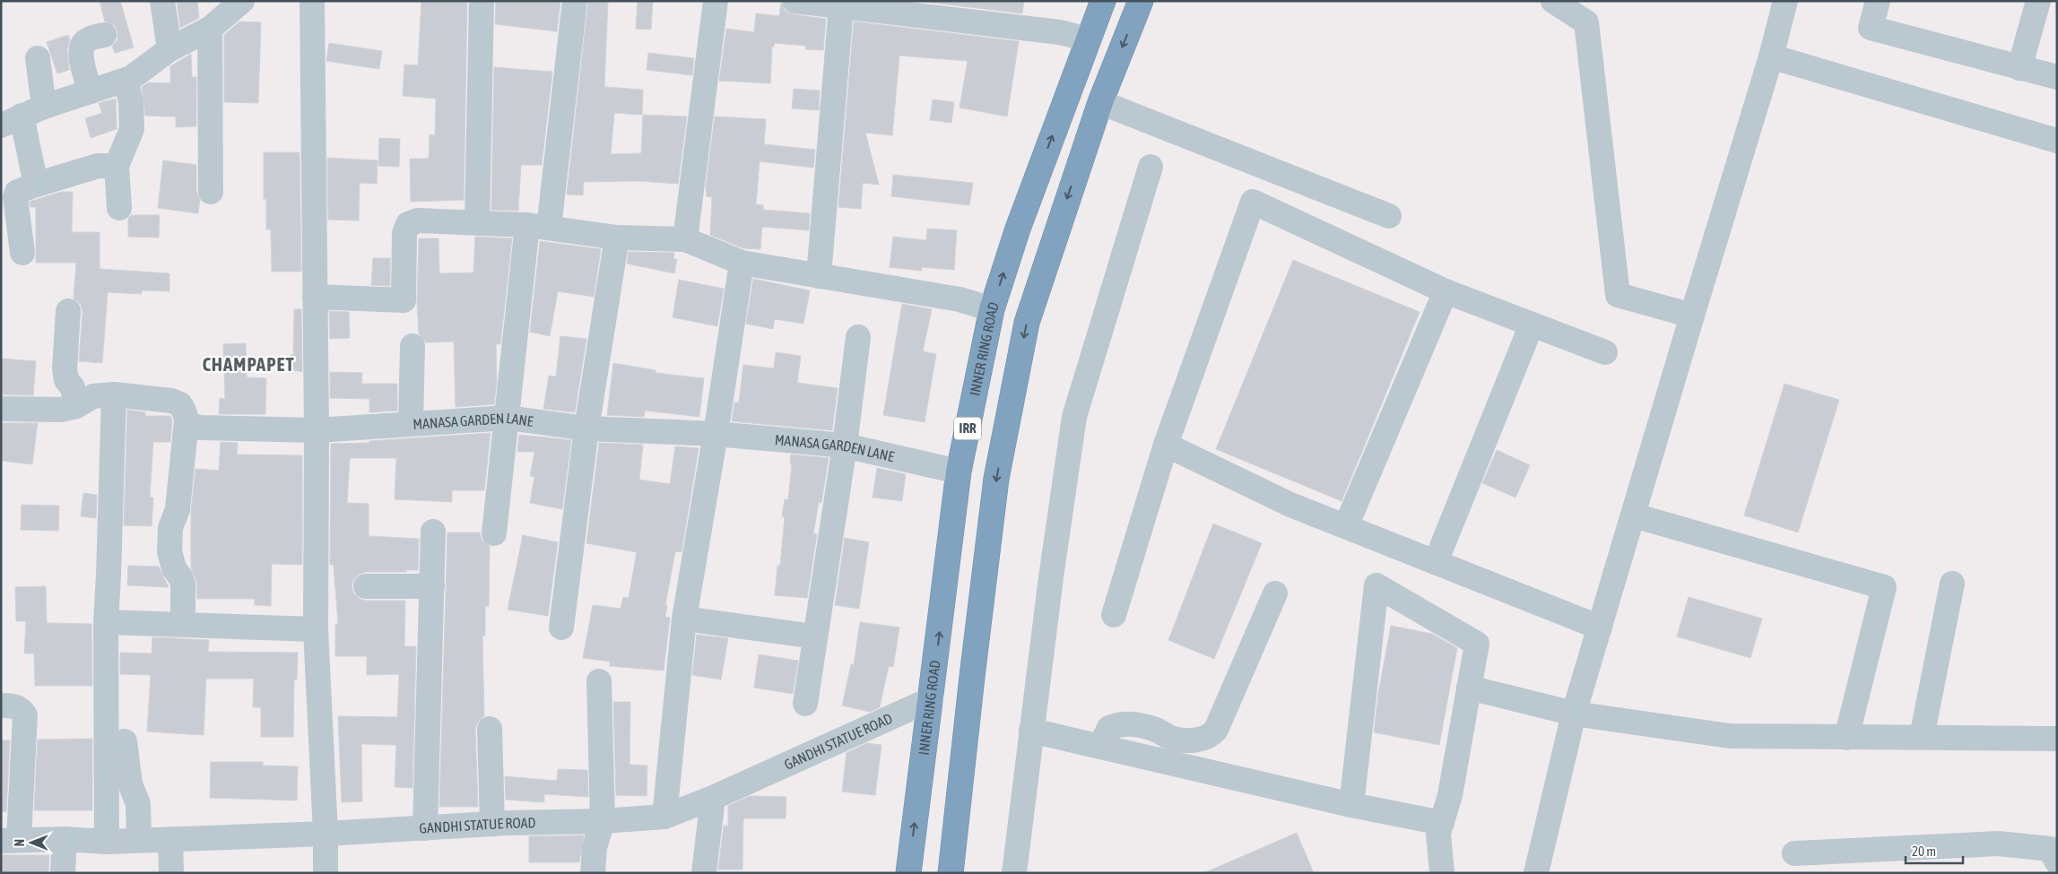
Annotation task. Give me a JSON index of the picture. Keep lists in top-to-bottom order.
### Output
{
  "streets": {
    "highway": ["INNER RING ROAD", "IRR"],
    "street": ["MANASA GARDEN LANE", "GANDHI STATUE ROAD"]
  },
  "crossings": [
    ["INNER RING ROAD", "MANASA GARDEN LANE"],
    ["INNER RING ROAD", "GANDHI STATUE ROAD"]
  ],
  "districts": ["CHAMPAPET"],
  "scale_bar": "20 m",
  "north": "left"
}
